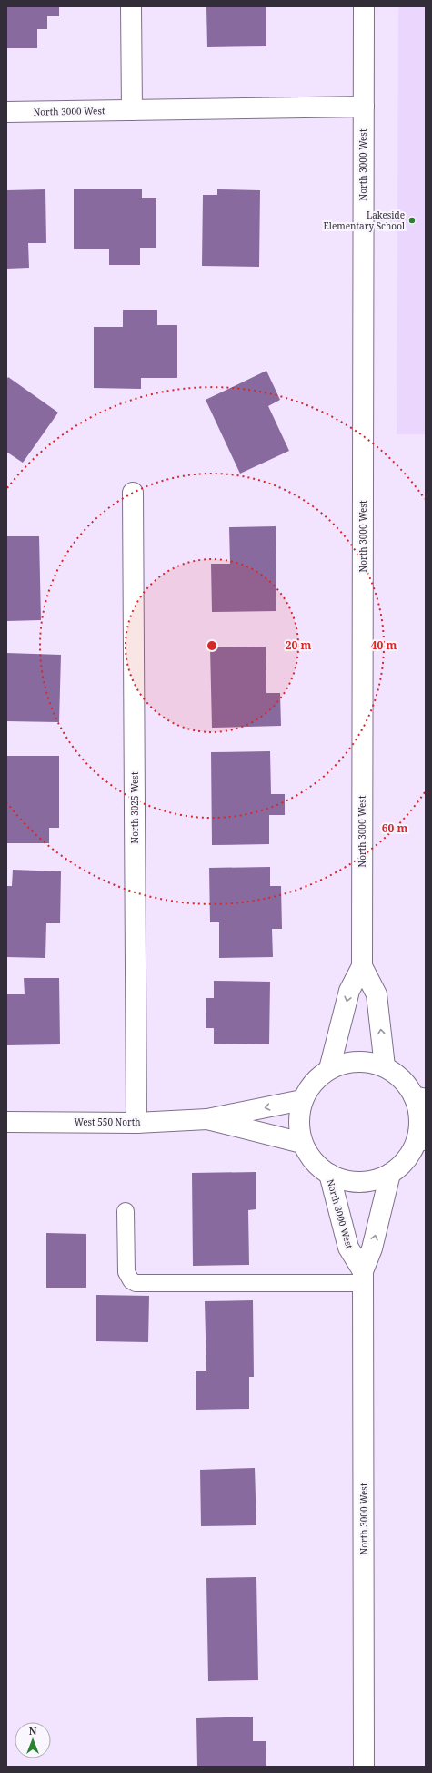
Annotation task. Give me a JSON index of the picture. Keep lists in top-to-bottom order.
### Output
{
  "streets": {
    "main road": ["North 3000 West", "North 3025 West", "West 550 North"]
  },
  "crossings": [
    ["North 3000 West", "West 550 North"],
    ["North 3025 West", "West 550 North"]
  ],
  "places": ["Lakeside Elementary School"],
  "north": "top",
  "rings": ["20 m", "40 m", "60 m"]
}
